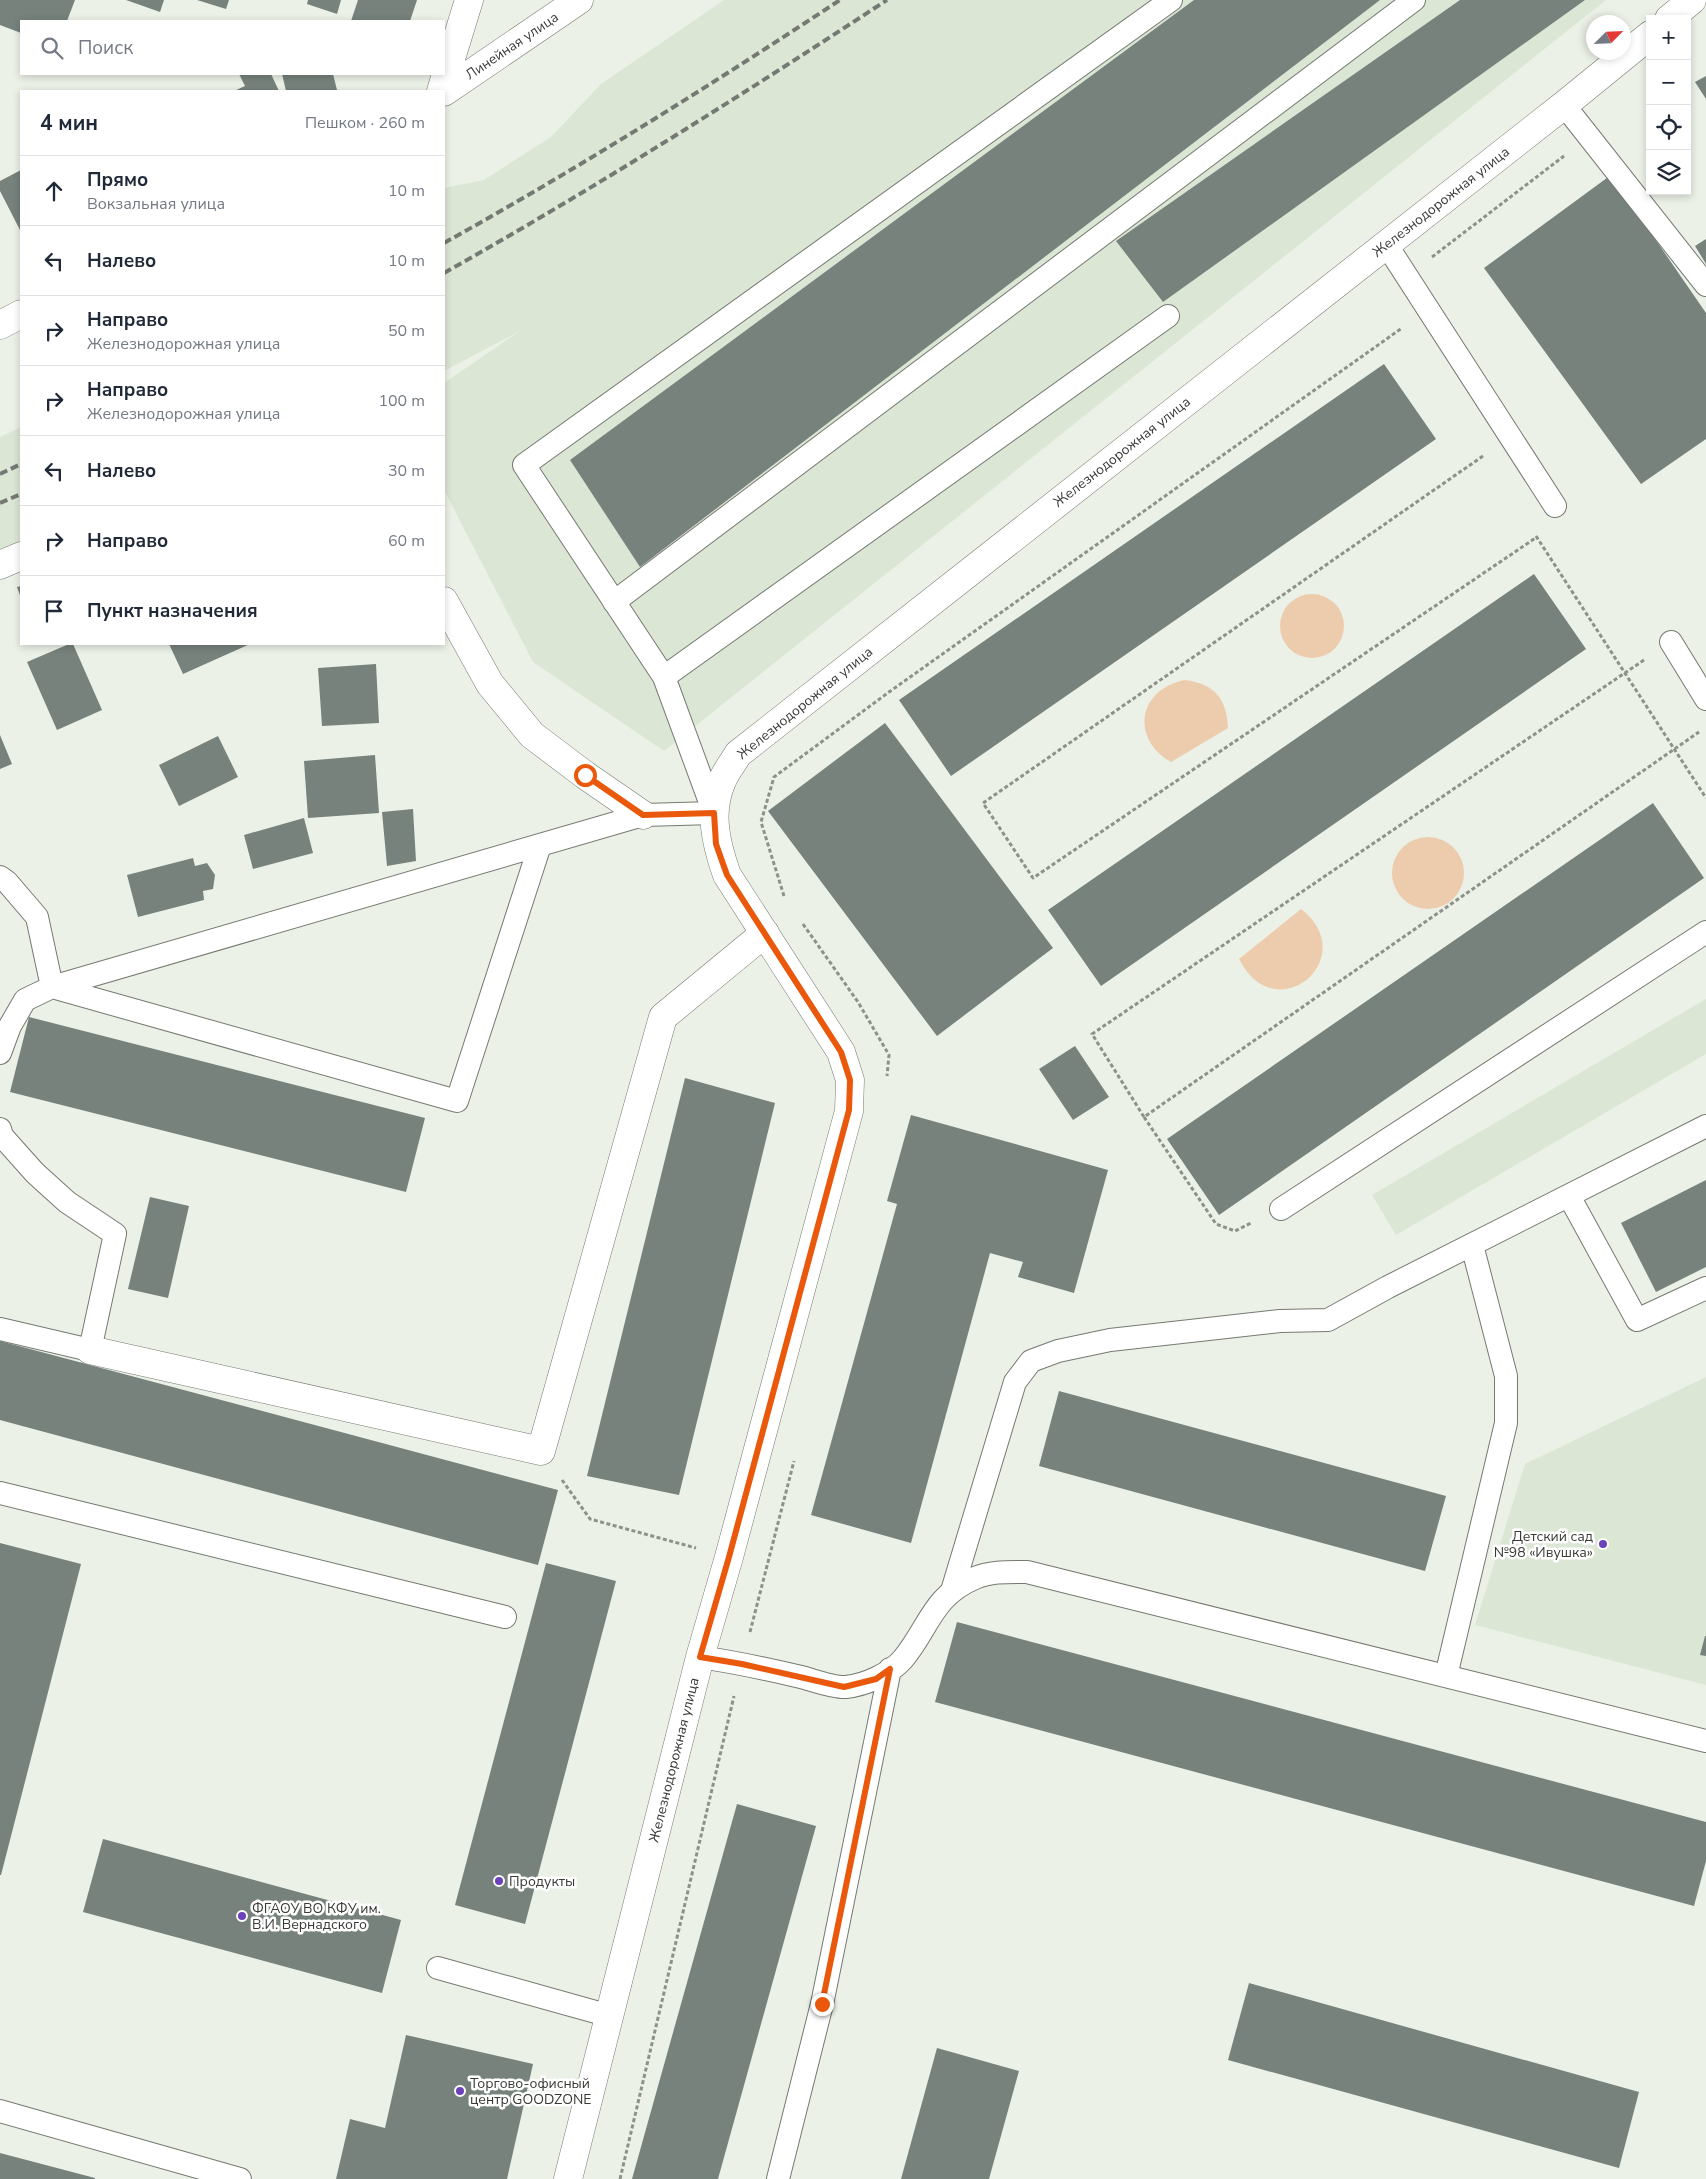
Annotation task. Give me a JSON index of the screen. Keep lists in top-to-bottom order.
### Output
{
  "streets": {
    "street": ["Линейная улица", "Железнодорожная улица"]
  },
  "places": [
    "Детский сад №98 «Ивушка»",
    "Продукты",
    "ФГАОУ ВО КФУ им. В.И. Вернадского",
    "Торгово-офисный центр GOODZONE"
  ],
  "north": "top right",
  "page": {
    "map_buttons": ["+", "−"],
    "search": "Поиск",
    "heading": ["4 мин", "Пешком · 260 m"],
    "list": [
      ["Прямо", "Вокзальная улица", "10 m"],
      ["Налево", "10 m"],
      ["Направо", "Железнодорожная улица", "50 m"],
      ["Направо", "Железнодорожная улица", "100 m"],
      ["Налево", "30 m"],
      ["Направо", "60 m"],
      "Пункт назначения"
    ]
  }
}
